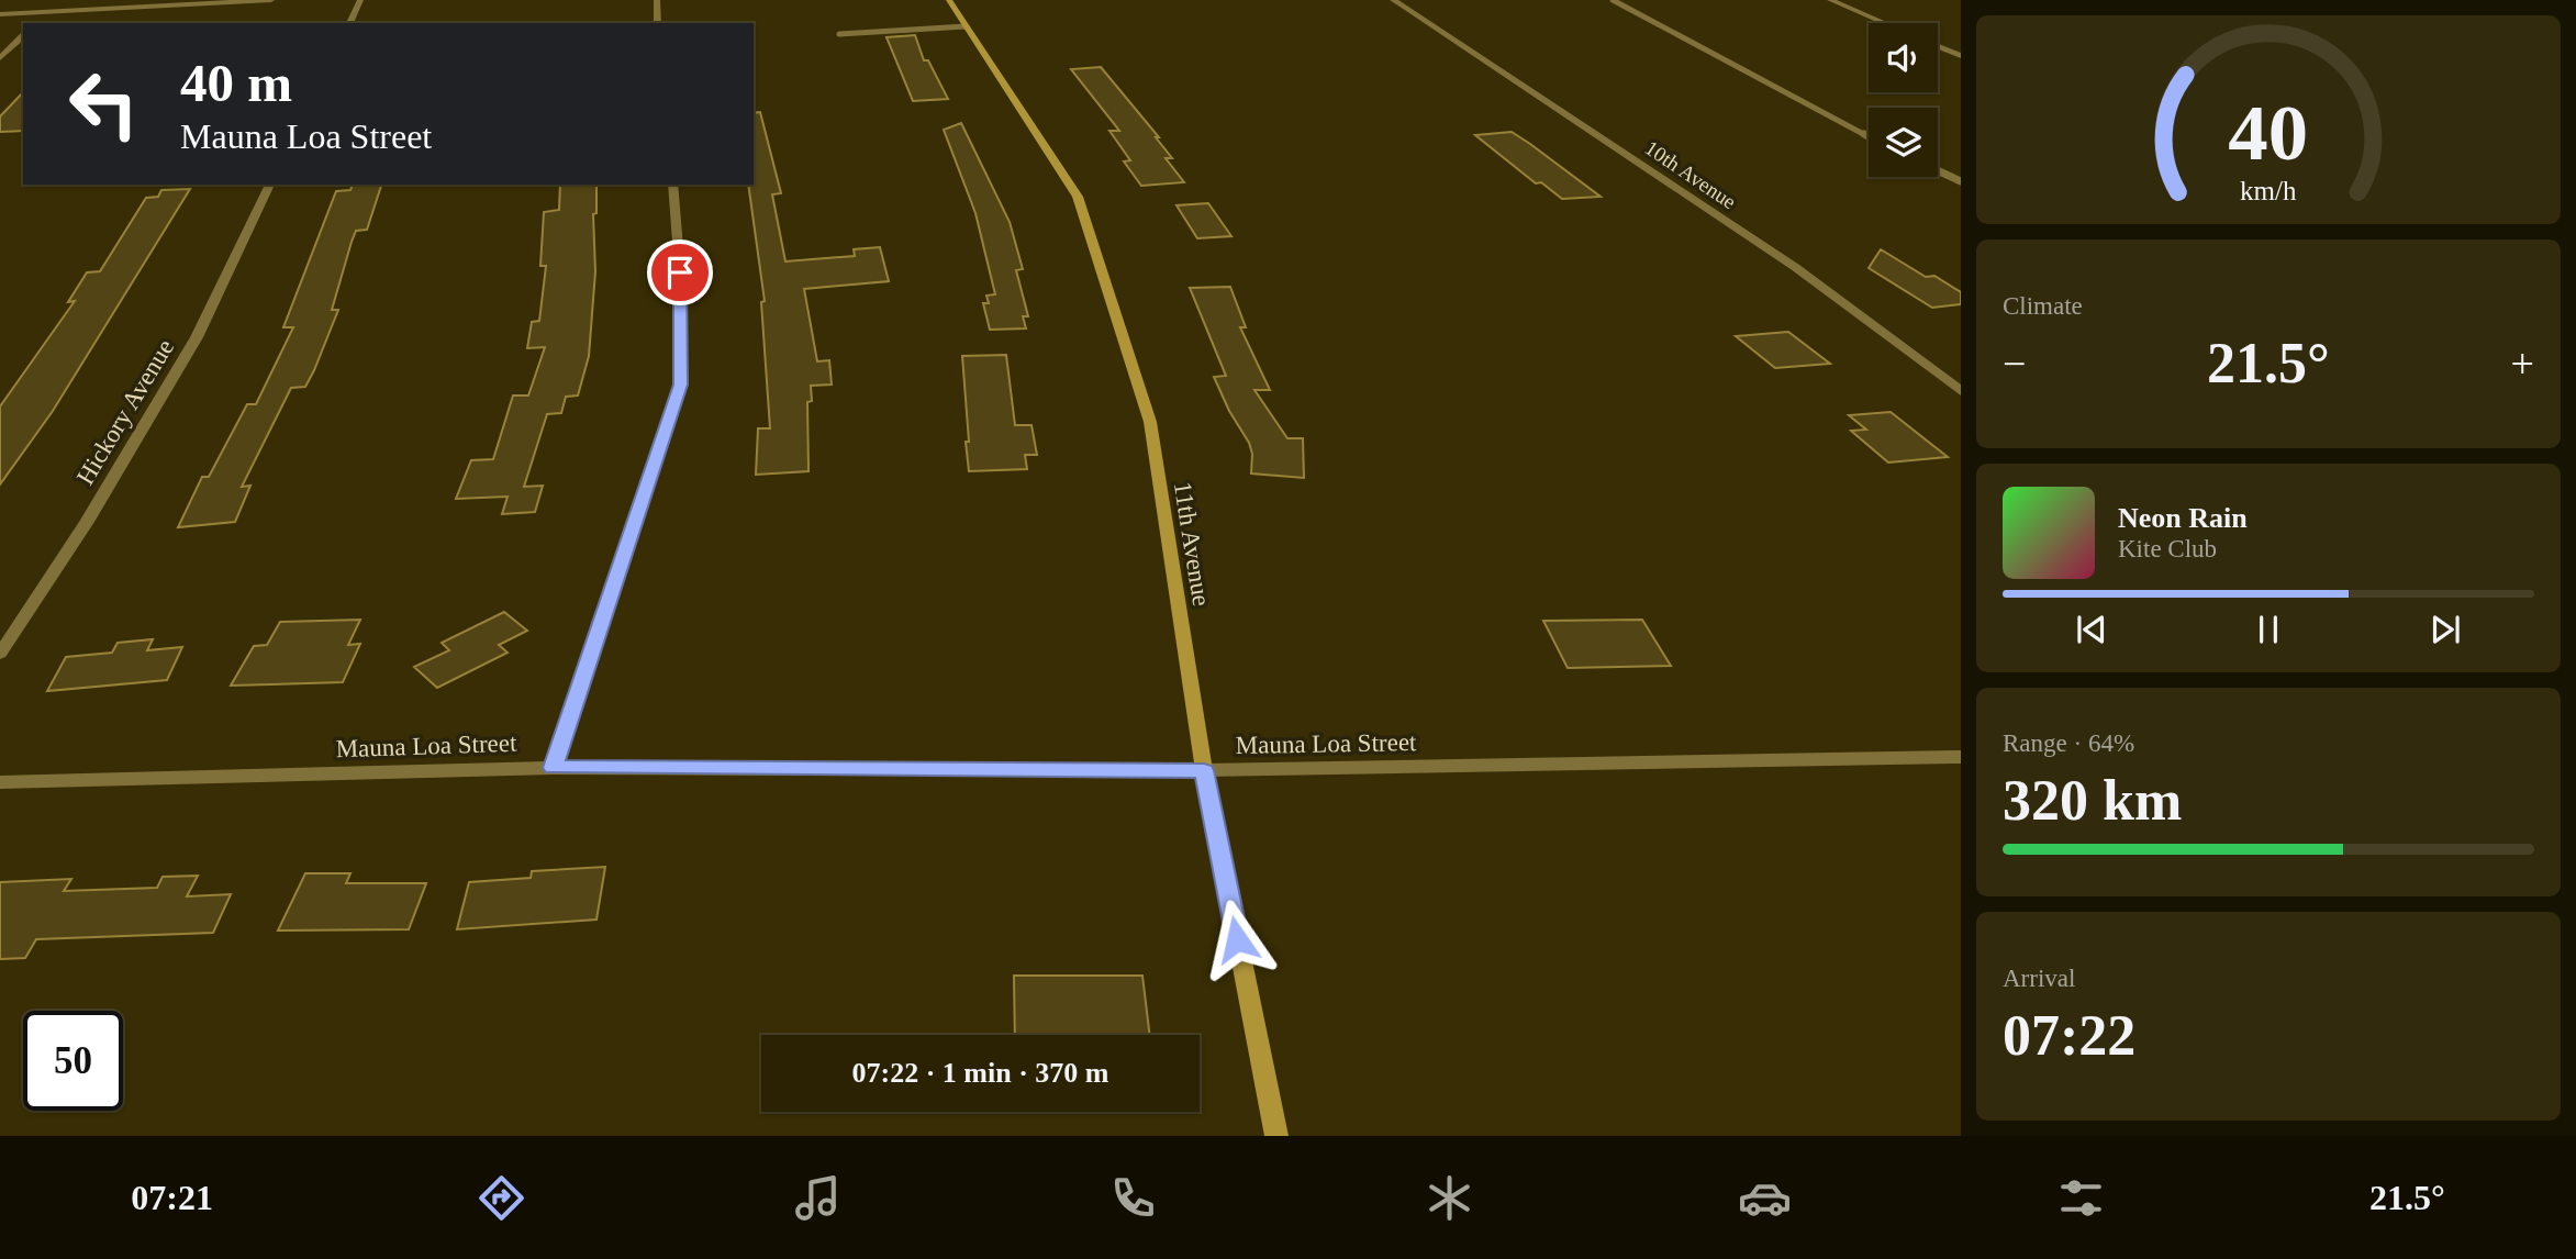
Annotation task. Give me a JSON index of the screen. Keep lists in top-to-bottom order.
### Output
{
  "streets": {
    "main road": ["11th Avenue"],
    "street": ["10th Avenue", "Hickory Avenue", "Mauna Loa Street"]
  },
  "crossings": [
    ["11th Avenue", "Mauna Loa Street"]
  ],
  "page": {
    "turn": ["40 m", "Mauna Loa Street"],
    "tile": [
      "Climate",
      ["Range · 64%", "320 km"],
      ["Arrival", "07:22"]
    ],
    "heat": ["−", "21.5°", "+"],
    "song": ["Neon Rain", "Kite Club"],
    "limit": "50",
    "trip": "07:22 · 1 min · 370 m",
    "tabs": ["07:21", "21.5°"],
    "gauge": ["40", "km/h"]
  }
}
